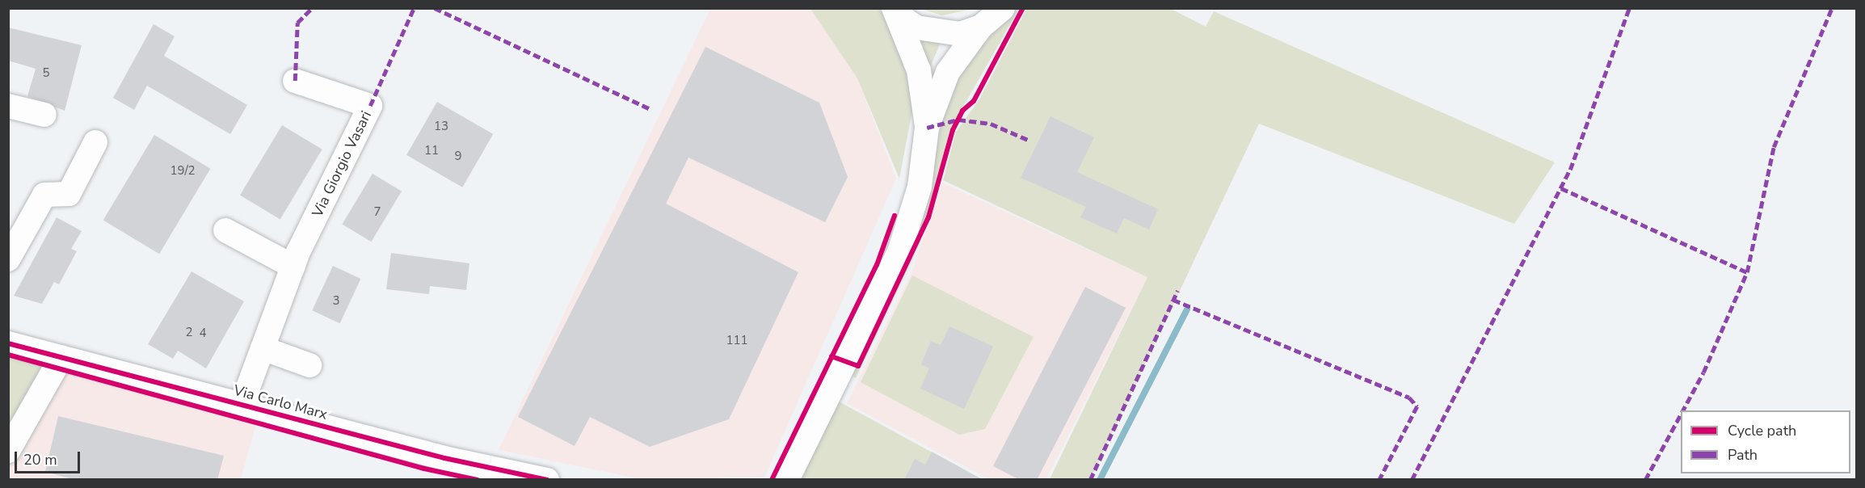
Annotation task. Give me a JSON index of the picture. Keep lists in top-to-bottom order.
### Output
{
  "streets": {
    "street": ["Via Giorgio Vasari", "Via Carlo Marx"]
  },
  "crossings": [
    ["Via Giorgio Vasari", "Via Carlo Marx"]
  ],
  "house_numbers": [
    "5",
    "13",
    "11",
    "9",
    "19/2",
    "7",
    "3",
    "2",
    "4",
    "111"
  ],
  "legend": ["Cycle path", "Path"],
  "scale_bar": "20 m"
}
